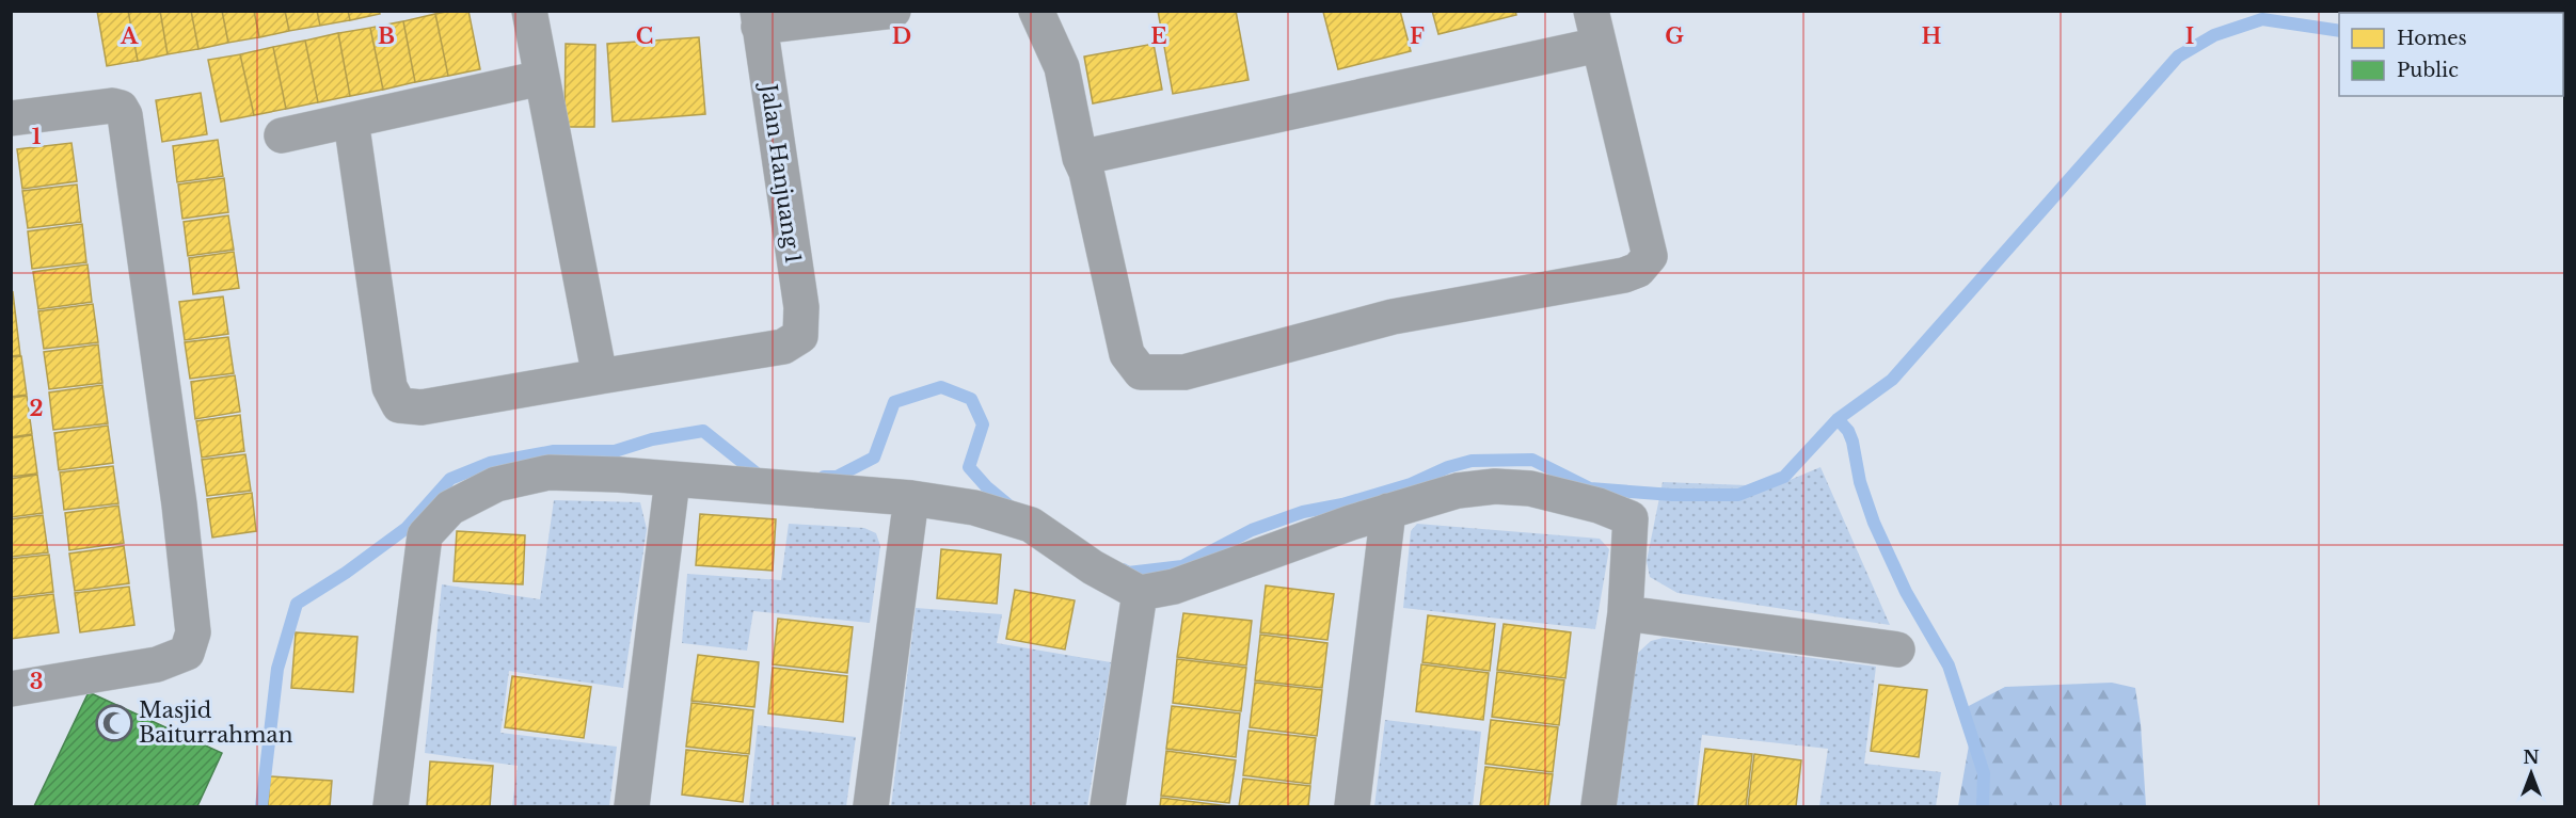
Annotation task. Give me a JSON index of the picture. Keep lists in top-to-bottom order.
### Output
{
  "streets": {
    "street": ["Jalan Hanjuang 1"]
  },
  "places": {
    "mosque": ["Masjid Baiturrahman"]
  },
  "legend": ["Homes", "Public"],
  "north": "top",
  "grid": {
    "columns": [
      "A",
      "B",
      "C",
      "D",
      "E",
      "F",
      "G",
      "H",
      "I"
    ],
    "rows": ["1", "2", "3"]
  }
}
